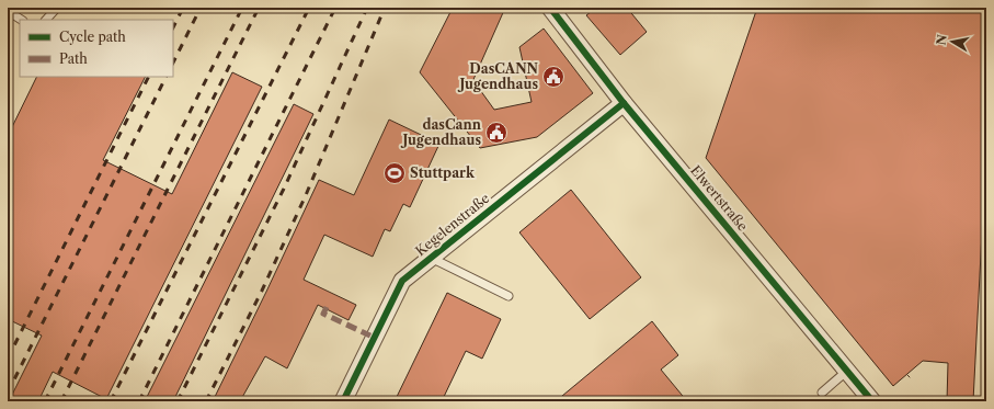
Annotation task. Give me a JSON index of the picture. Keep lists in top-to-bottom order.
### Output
{
  "streets": {
    "street": ["Elwertstraße", "Kegelenstraße"]
  },
  "crossings": [
    ["Elwertstraße", "Kegelenstraße"]
  ],
  "places": {
    "public building": ["DasCANN Jugendhaus", "dasCann Jugendhaus"],
    "sports": ["Stuttpark"]
  },
  "legend": ["Cycle path", "Path"],
  "north": "left"
}
